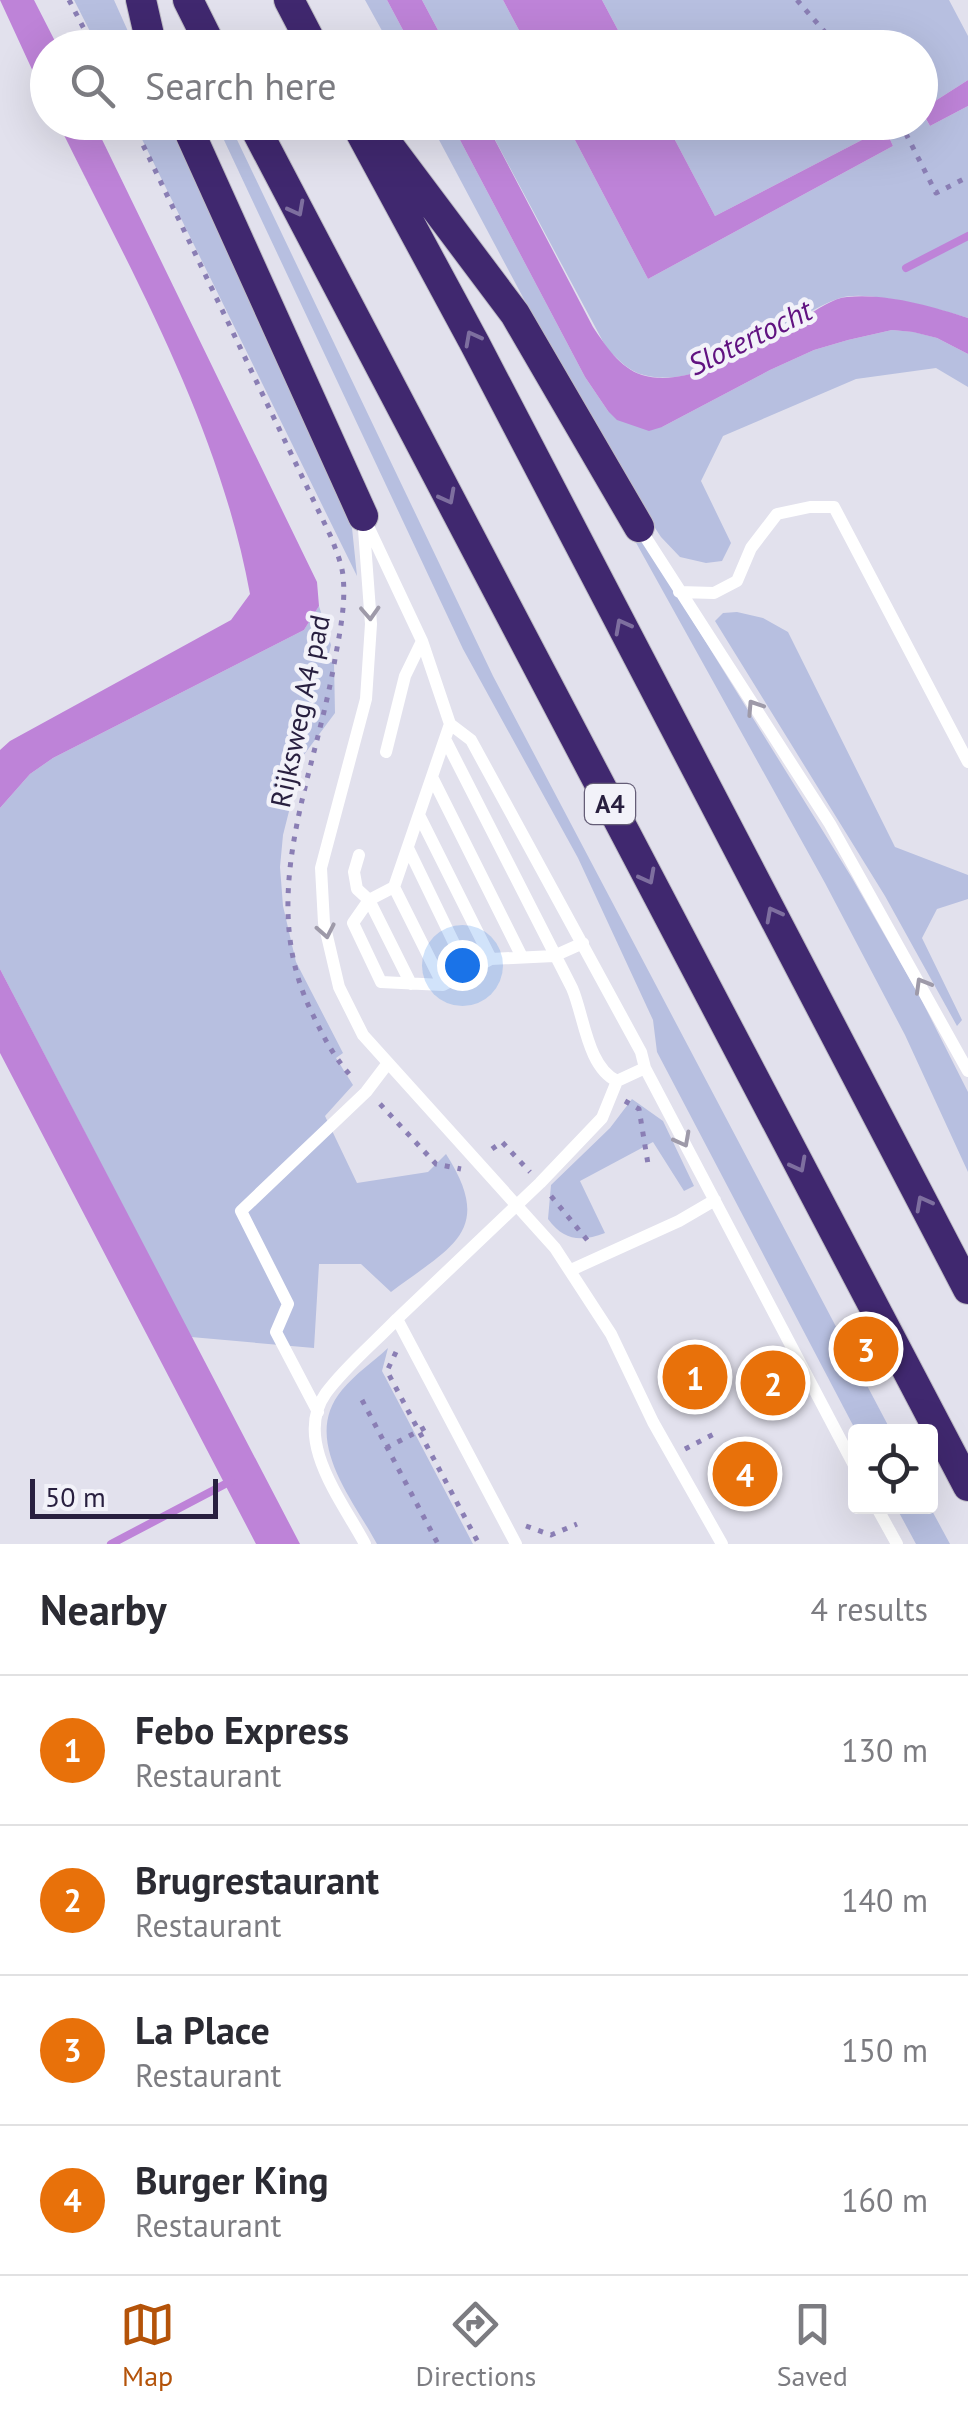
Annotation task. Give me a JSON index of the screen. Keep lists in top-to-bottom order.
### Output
{
  "streets": {
    "highway": ["A4"],
    "path": ["Rijksweg A4 pad"]
  },
  "water": ["Slotertocht"],
  "scale_bar": "50 m",
  "page": {
    "search": "Search here",
    "pins": [
      "3",
      "1",
      "2",
      "4"
    ],
    "scale": "50 m",
    "heading": ["Nearby", "4 results"],
    "list": [
      {
        "mark": "1",
        "name": "Febo Express",
        "note": "Restaurant",
        "value": "130 m"
      },
      {
        "mark": "2",
        "name": "Brugrestaurant",
        "note": "Restaurant",
        "value": "140 m"
      },
      {
        "mark": "3",
        "name": "La Place",
        "note": "Restaurant",
        "value": "150 m"
      },
      {
        "mark": "4",
        "name": "Burger King",
        "note": "Restaurant",
        "value": "160 m"
      }
    ],
    "nav": ["Map", "Directions", "Saved"]
  }
}
